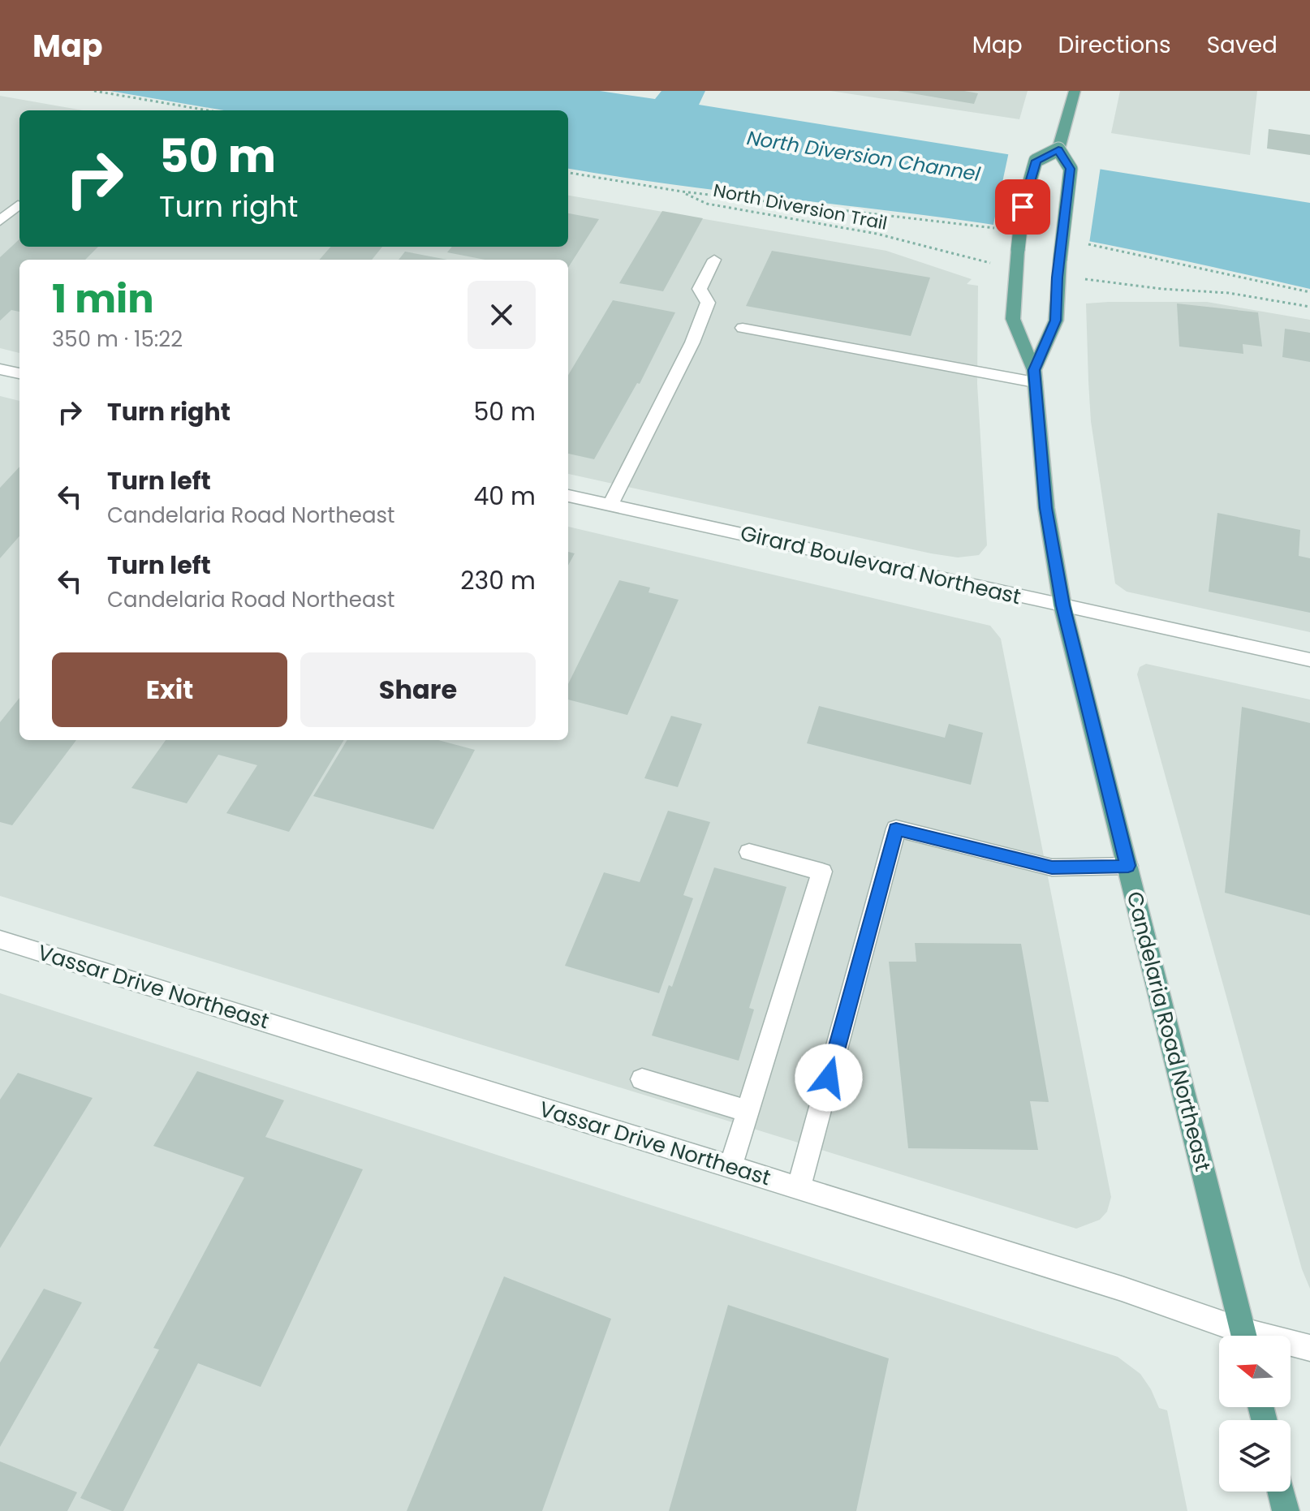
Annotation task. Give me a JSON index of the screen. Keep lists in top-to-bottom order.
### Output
{
  "streets": {
    "main road": ["Candelaria Road Northeast"],
    "street": ["Girard Boulevard Northeast", "Vassar Drive Northeast"],
    "path": ["North Diversion Trail"]
  },
  "crossings": [
    ["Girard Boulevard Northeast", "Candelaria Road Northeast"]
  ],
  "water": ["North Diversion Channel"],
  "north": "left",
  "page": {
    "header": "Map",
    "nav": ["Map", "Directions", "Saved"],
    "turn": ["50 m", "Turn right"],
    "heading": ["1 min", "350 m · 15:22"],
    "list": [
      {
        "name": "Turn right",
        "value": "50 m"
      },
      {
        "name": "Turn left",
        "note": "Candelaria Road Northeast",
        "value": "40 m"
      },
      {
        "name": "Turn left",
        "note": "Candelaria Road Northeast",
        "value": "230 m"
      }
    ],
    "buttons": ["Exit", "Share"]
  }
}
